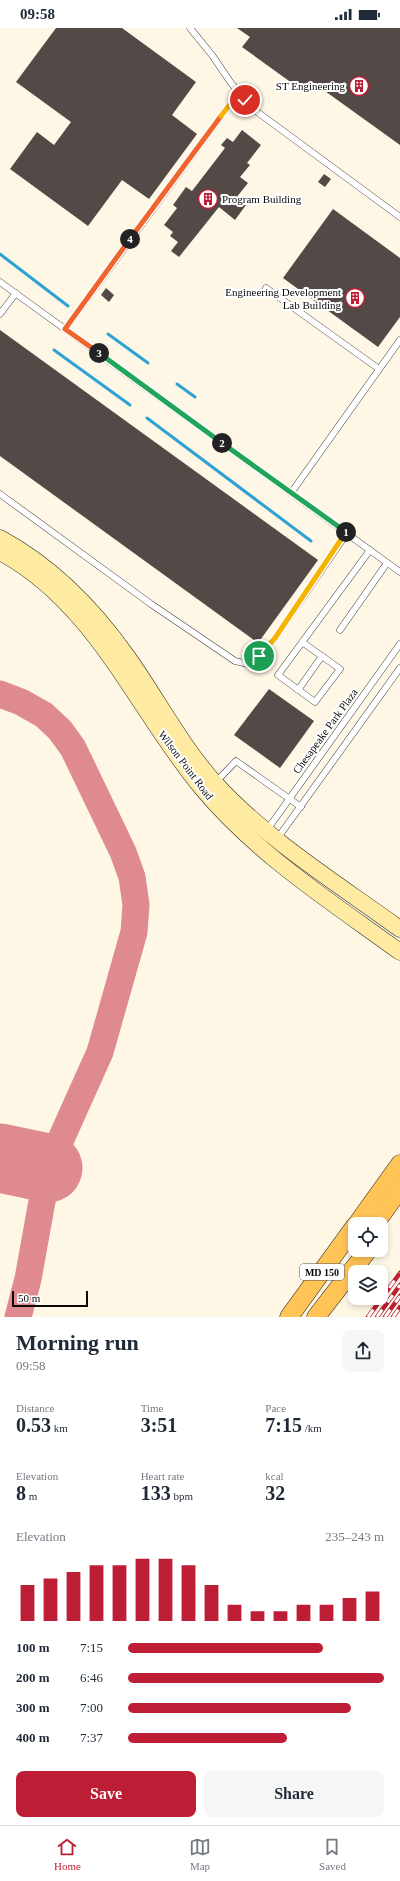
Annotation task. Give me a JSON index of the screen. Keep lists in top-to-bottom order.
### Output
{
  "streets": {
    "main road": ["MD 150"],
    "street": ["Wilson Point Road"],
    "lane": ["Chesapeake Park Plaza"]
  },
  "crossings": [
    ["Chesapeake Park Plaza", "Wilson Point Road"]
  ],
  "places": {
    "building": ["ST Engineering", "Program Building", "Engineering Development Lab Building"]
  },
  "scale_bar": "50 m",
  "page": {
    "status": "09:58",
    "pins": [
      "4",
      "3",
      "2",
      "1"
    ],
    "scale": "50 m",
    "heading": ["Morning run", "09:58"],
    "stats": [
      ["Distance", "0.53 km"],
      ["Time", "3:51"],
      ["Pace", "7:15 /km"],
      ["Elevation", "8 m"],
      ["Heart rate", "133 bpm"],
      ["kcal", "32"]
    ],
    "chart": ["Elevation", "235–243 m"],
    "list": [
      {
        "name": "100 m",
        "note": "7:15"
      },
      {
        "name": "200 m",
        "note": "6:46"
      },
      {
        "name": "300 m",
        "note": "7:00"
      },
      {
        "name": "400 m",
        "note": "7:37"
      }
    ],
    "buttons": ["Save", "Share"],
    "tabs": ["Home", "Map", "Saved"]
  }
}
